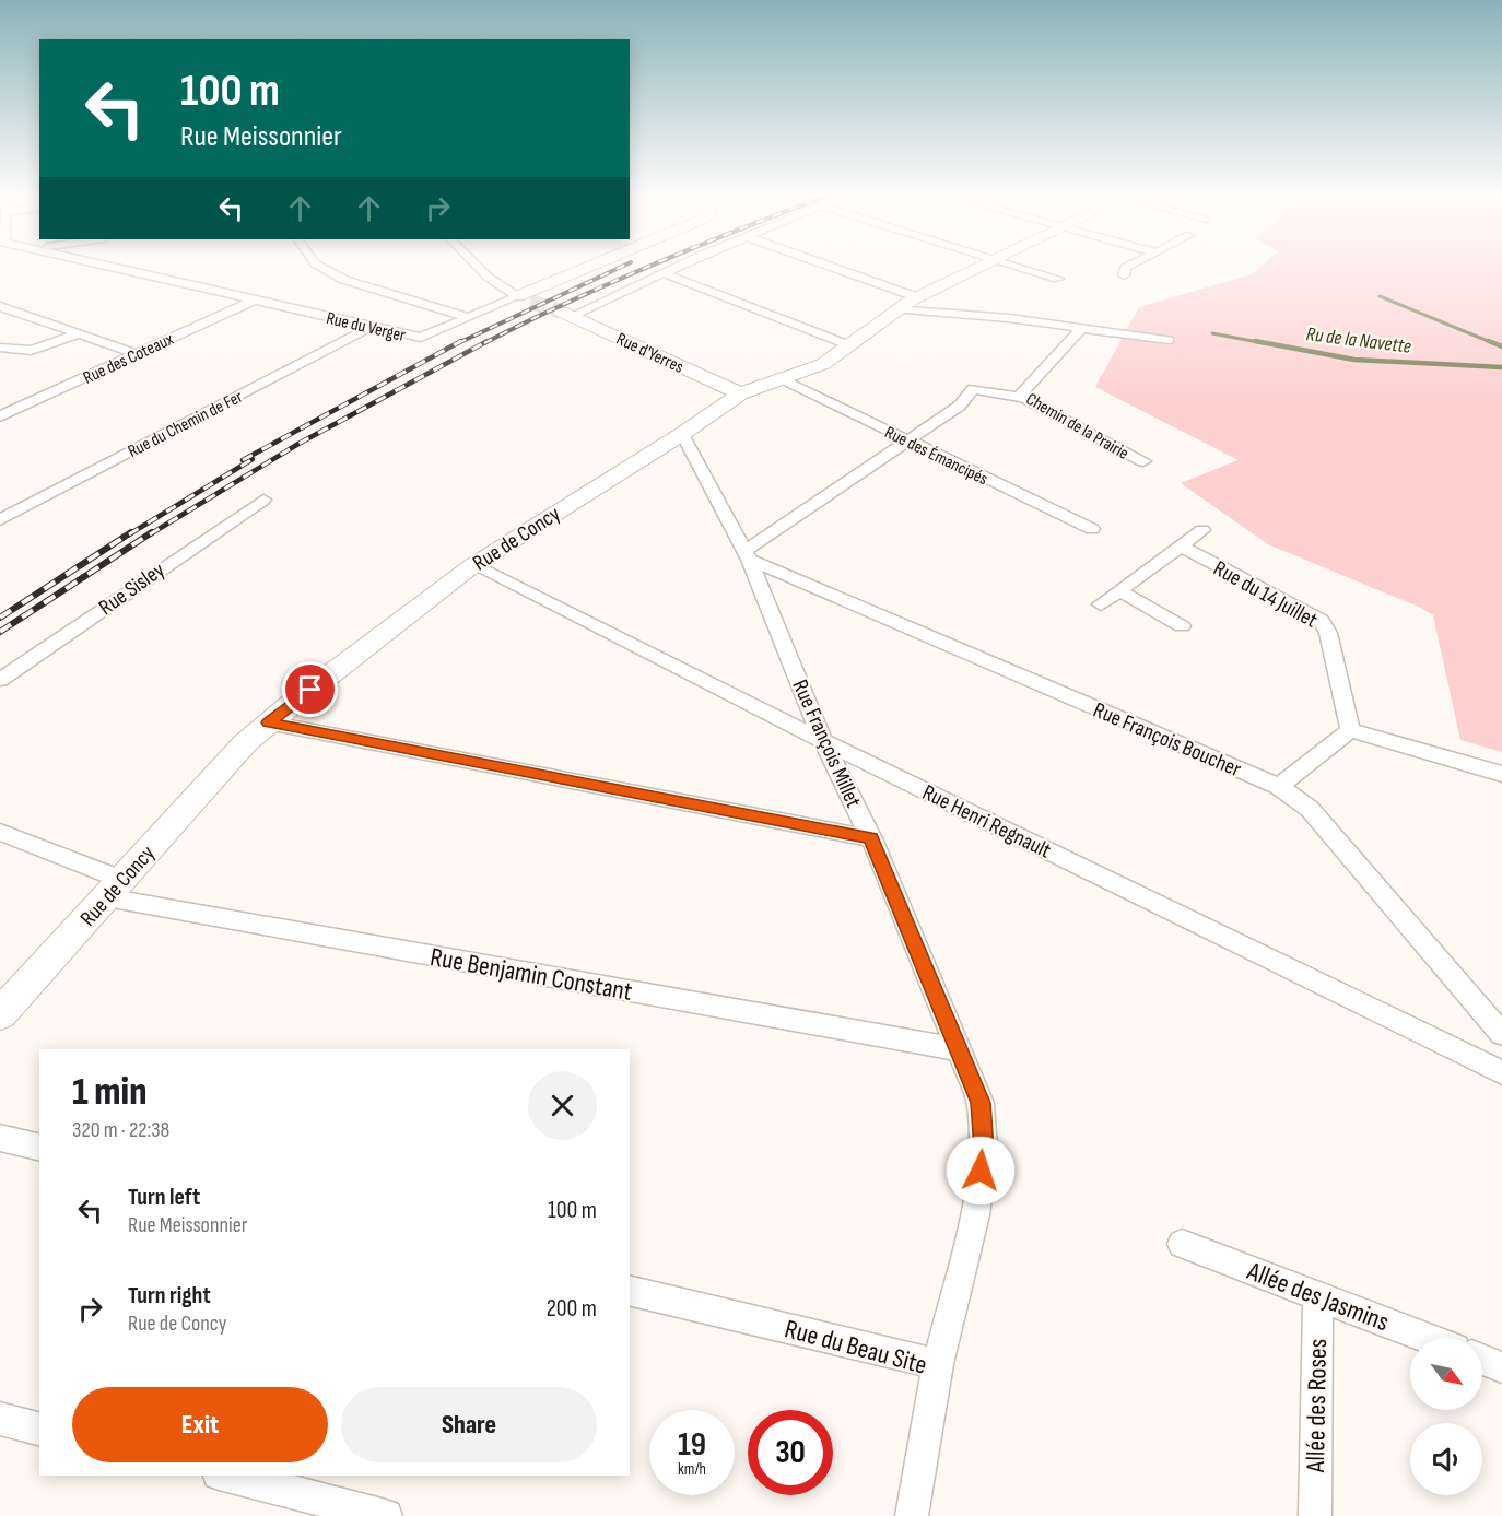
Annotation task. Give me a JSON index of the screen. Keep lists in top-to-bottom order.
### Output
{
  "streets": {
    "street": [
      "Rue du Verger",
      "Rue d'Yerres",
      "Rue des Coteaux",
      "Rue du Chemin de Fer",
      "Chemin de la Prairie",
      "Rue des Émancipés",
      "Rue de Concy",
      "Rue Sisley",
      "Rue du 14 Juillet",
      "Rue François Boucher",
      "Rue François Millet",
      "Rue Henri Regnault",
      "Rue Benjamin Constant",
      "Allée des Jasmins",
      "Rue du Beau Site",
      "Allée des Roses"
    ]
  },
  "crossings": [
    ["Rue du Verger", "Rue des Coteaux"],
    ["Rue du Verger", "Rue du Chemin de Fer"],
    ["Rue d'Yerres", "Rue de Concy"],
    ["Rue des Émancipés", "Rue de Concy"],
    ["Rue de Concy", "Rue François Millet"],
    ["Rue de Concy", "Rue Henri Regnault"],
    ["Rue de Concy", "Rue Benjamin Constant"],
    ["Rue François Boucher", "Rue François Millet"],
    ["Rue François Millet", "Rue Henri Regnault"],
    ["Rue François Millet", "Rue Benjamin Constant"],
    ["Rue François Millet", "Rue du Beau Site"],
    ["Allée des Jasmins", "Allée des Roses"]
  ],
  "water": ["Ru de la Navette"],
  "north": "bottom right",
  "page": {
    "turn": ["100 m", "Rue Meissonnier"],
    "heading": ["1 min", "320 m · 22:38"],
    "list": [
      {
        "name": "Turn left",
        "note": "Rue Meissonnier",
        "value": "100 m"
      },
      {
        "name": "Turn right",
        "note": "Rue de Concy",
        "value": "200 m"
      }
    ],
    "buttons": ["Exit", "Share"],
    "speed": "19 km/h",
    "limit": "30"
  }
}
